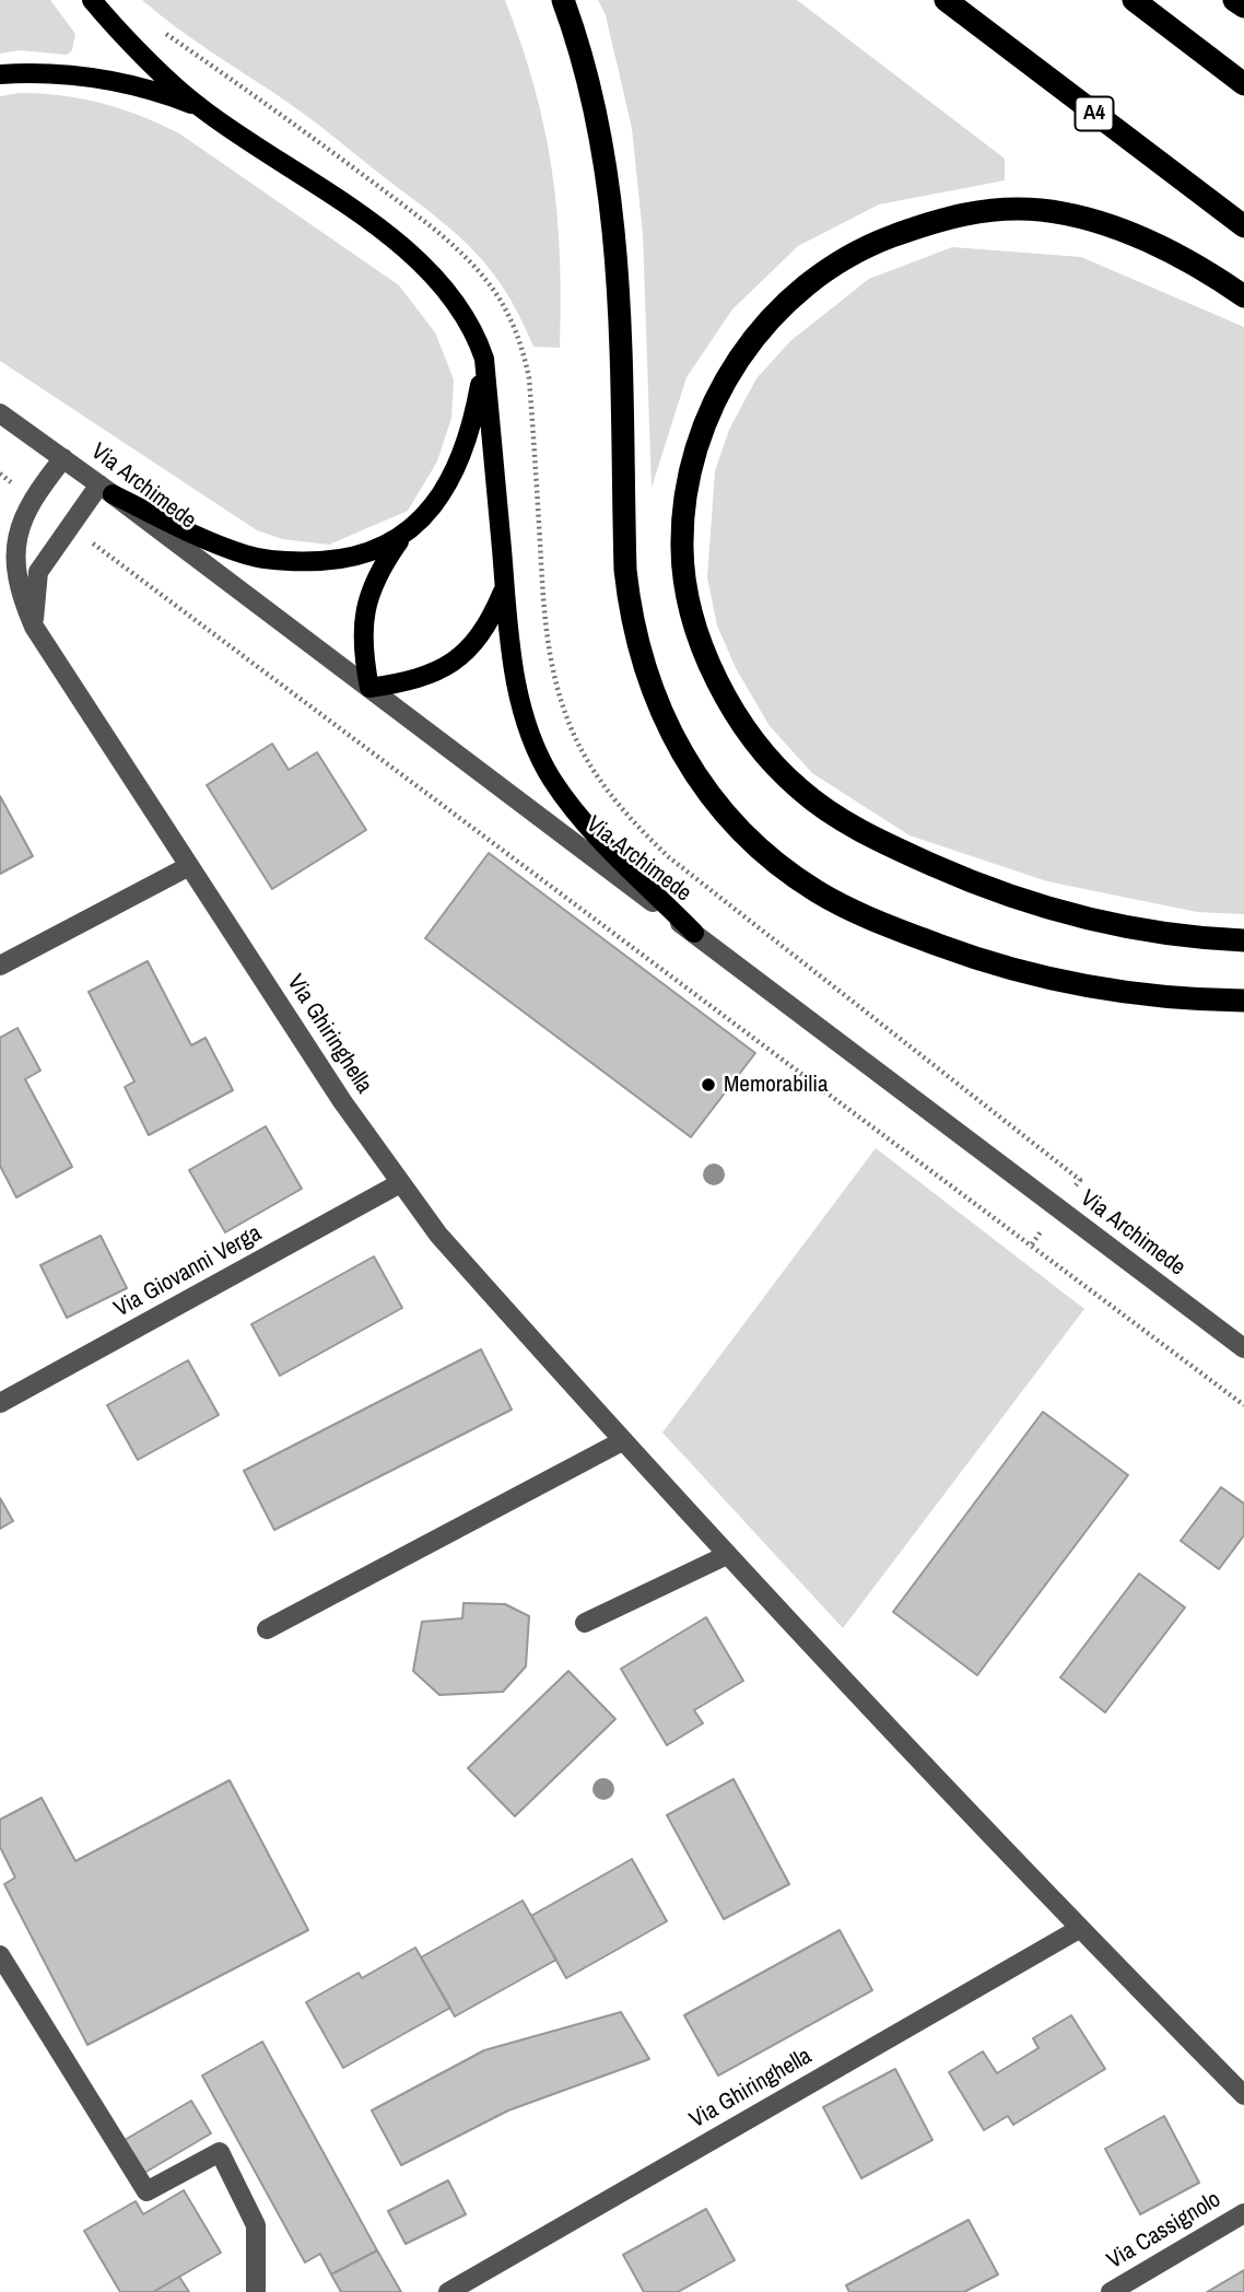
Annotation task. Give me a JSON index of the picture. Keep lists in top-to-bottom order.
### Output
{
  "streets": {
    "highway": ["A4"],
    "street": [
      "Via Archimede",
      "Via Ghiringhella",
      "Via Giovanni Verga",
      "Via Cassignolo"
    ]
  },
  "crossings": [
    ["Via Archimede", "Via Ghiringhella"],
    ["Via Ghiringhella", "Via Giovanni Verga"]
  ],
  "places": ["Memorabilia"]
}
